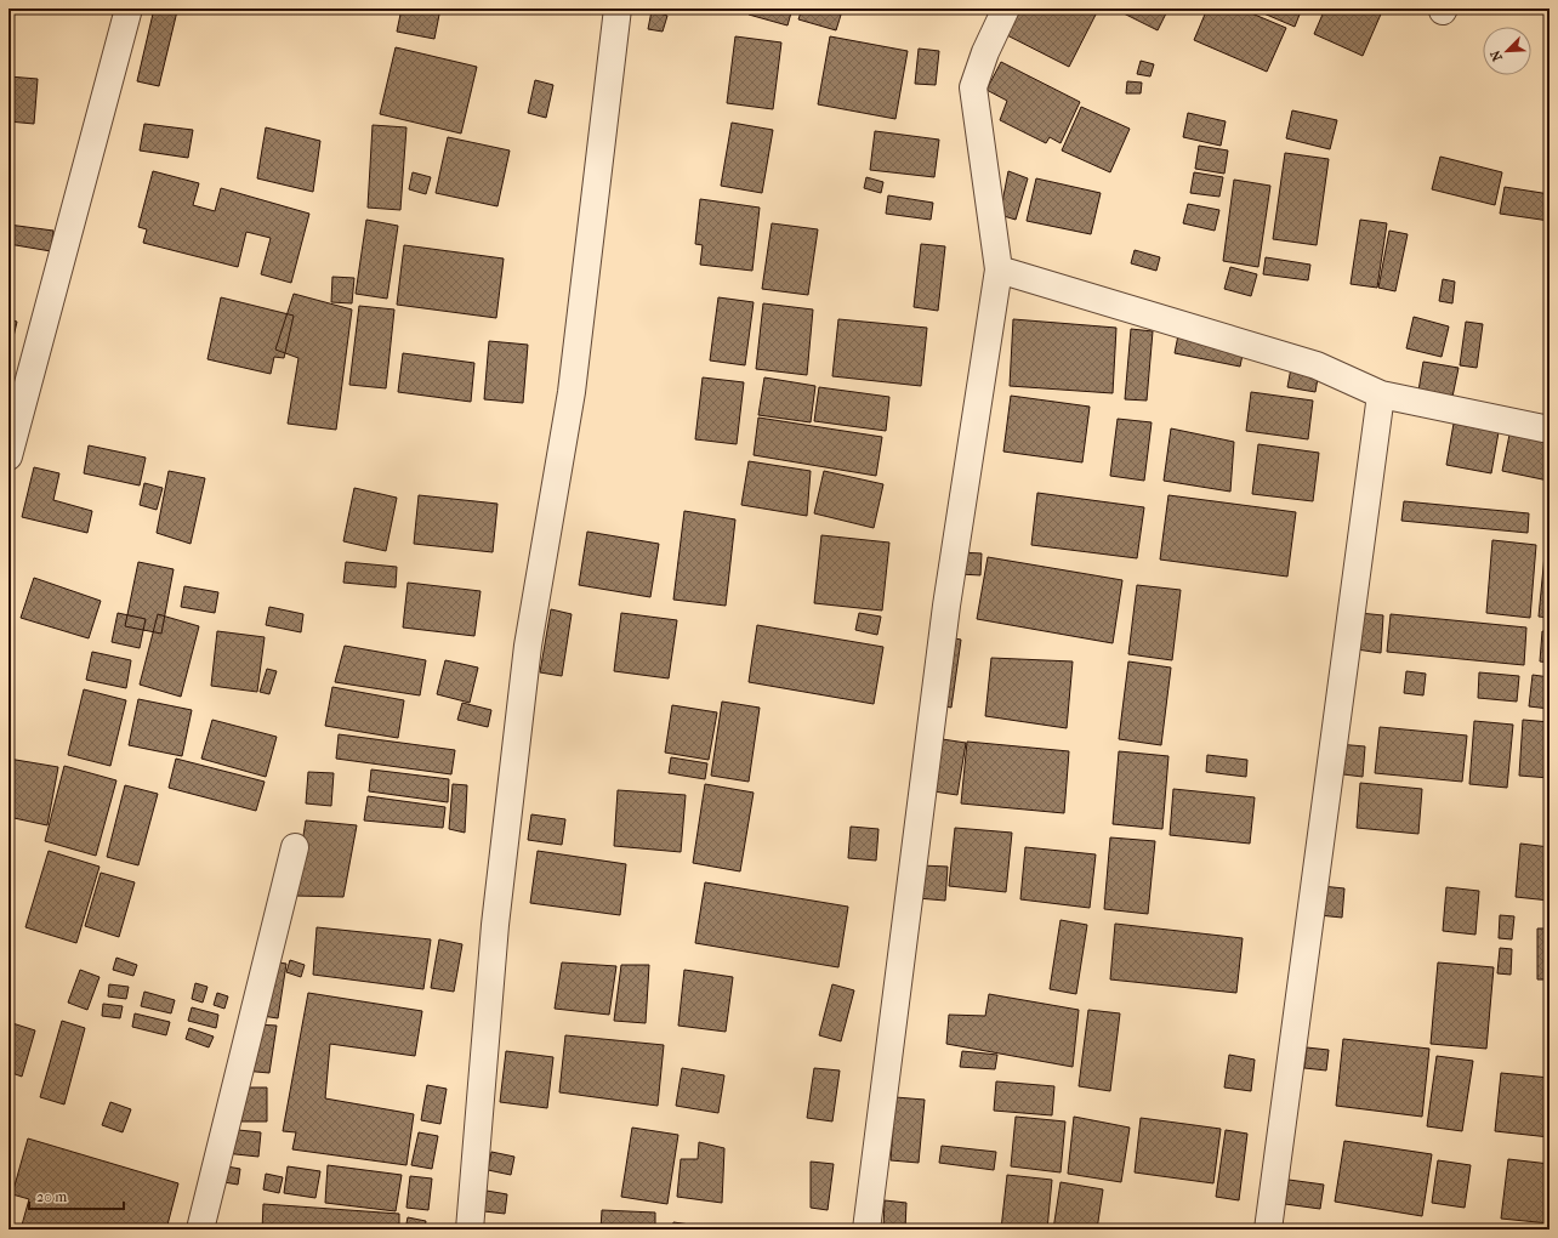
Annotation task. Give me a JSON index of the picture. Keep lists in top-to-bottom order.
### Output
{
  "scale_bar": "20 m",
  "north": "bottom left"
}
